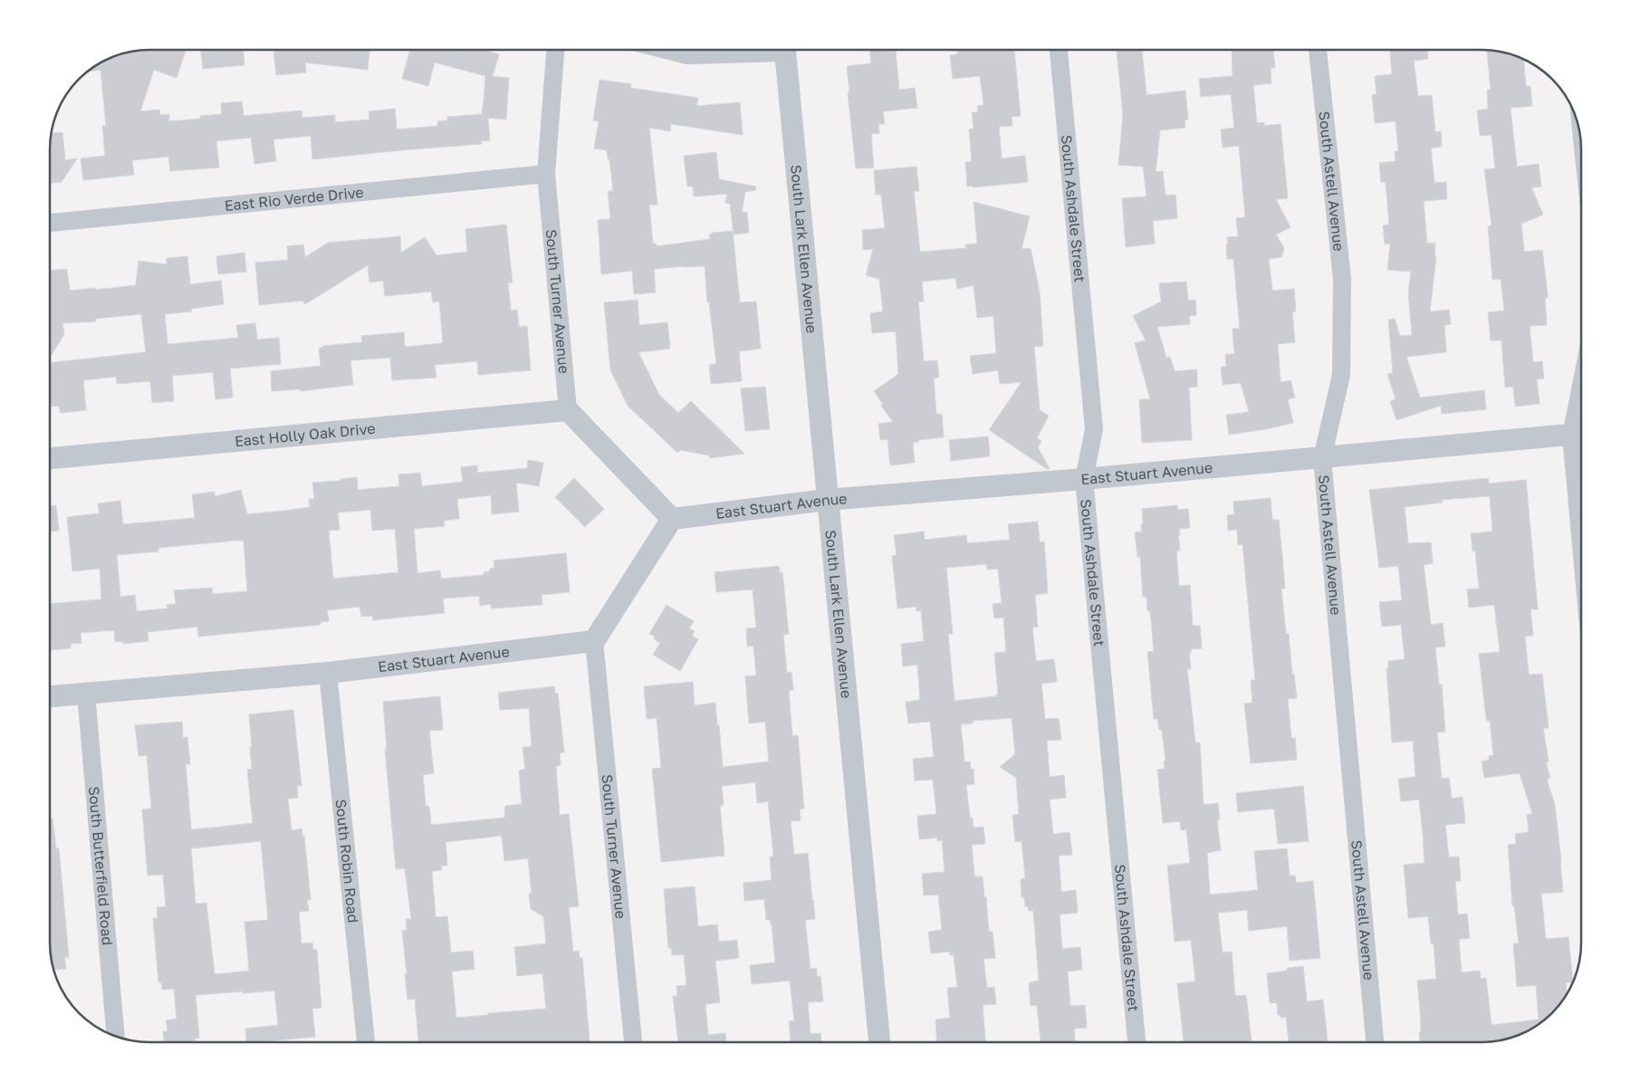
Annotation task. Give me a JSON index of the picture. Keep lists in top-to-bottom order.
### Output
{
  "streets": {
    "street": [
      "South Astell Avenue",
      "East Rio Verde Drive",
      "South Ashdale Street",
      "South Lark Ellen Avenue",
      "South Turner Avenue",
      "East Holly Oak Drive",
      "East Stuart Avenue",
      "South Robin Road",
      "South Butterfield Road"
    ]
  },
  "crossings": [
    ["South Astell Avenue", "East Stuart Avenue"],
    ["East Rio Verde Drive", "South Turner Avenue"],
    ["South Ashdale Street", "East Stuart Avenue"],
    ["South Lark Ellen Avenue", "East Stuart Avenue"],
    ["South Turner Avenue", "East Holly Oak Drive"],
    ["South Turner Avenue", "East Stuart Avenue"],
    ["East Stuart Avenue", "South Robin Road"],
    ["East Stuart Avenue", "South Butterfield Road"]
  ]
}
